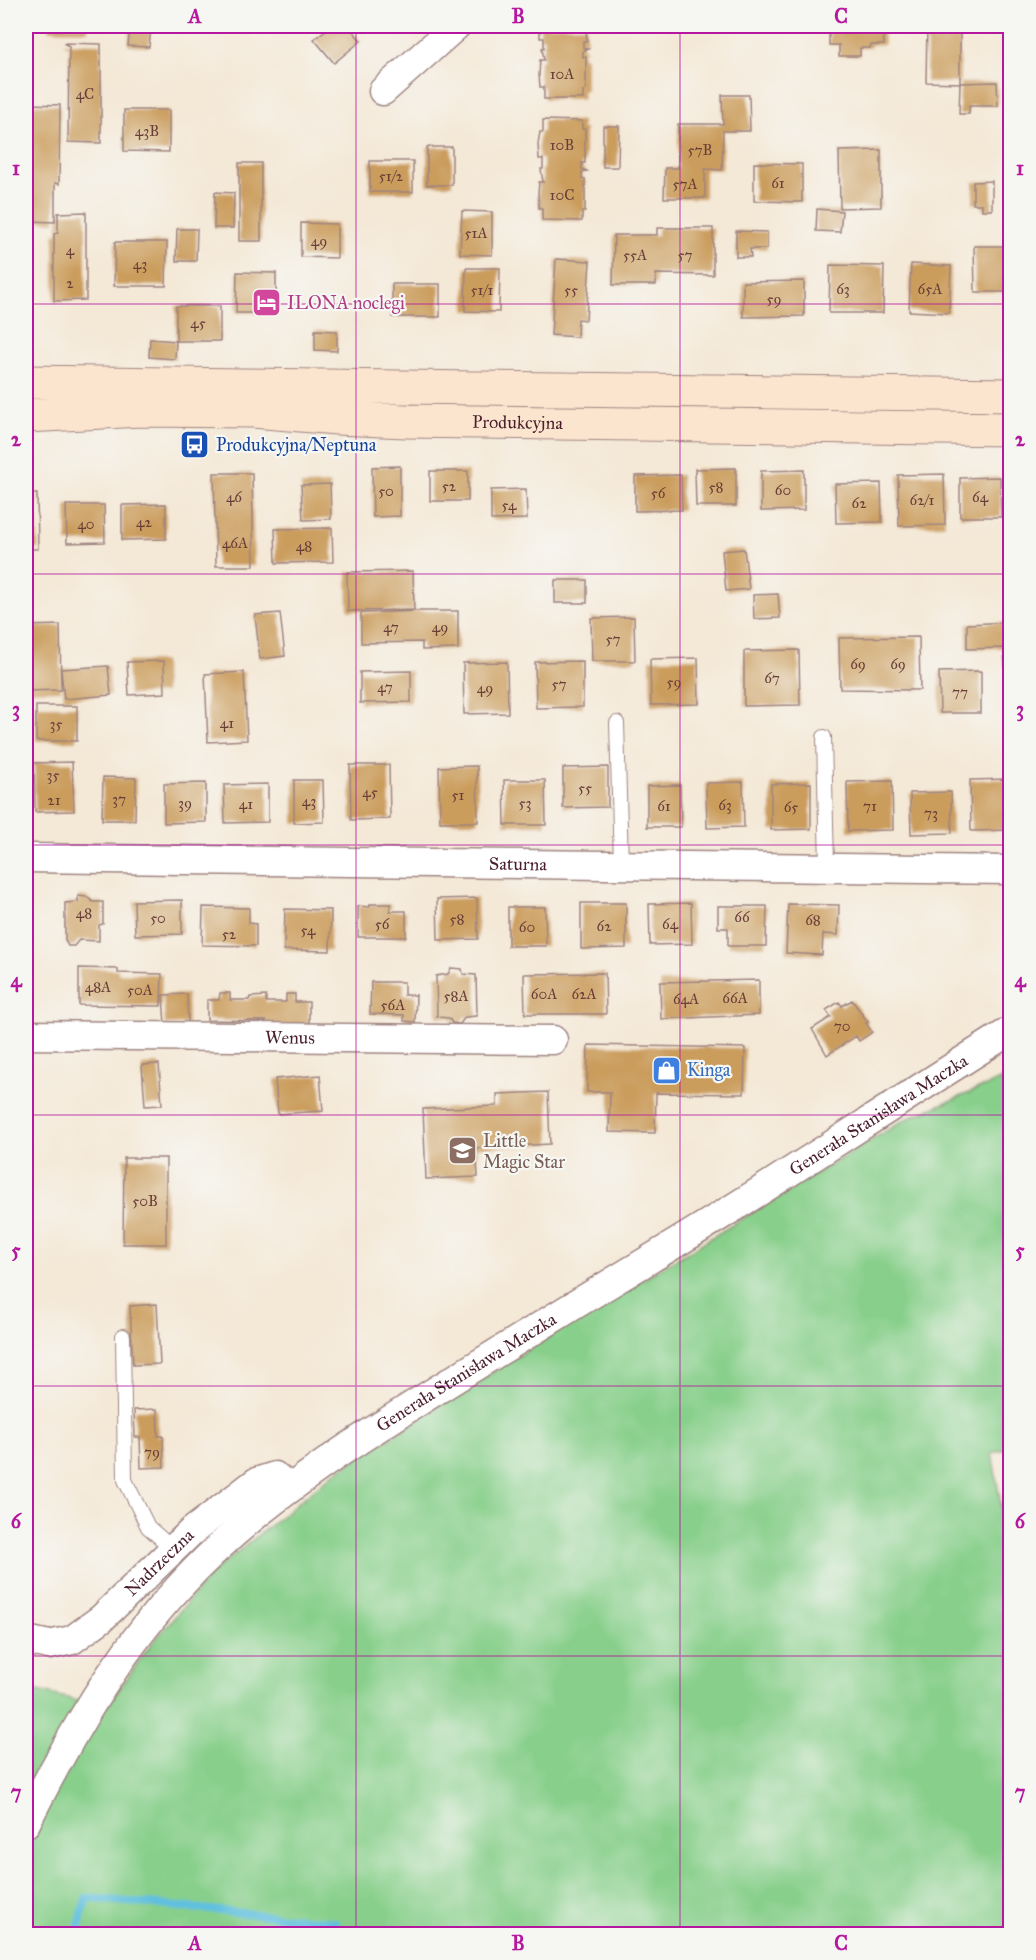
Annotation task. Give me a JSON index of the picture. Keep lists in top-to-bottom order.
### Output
{
  "streets": {
    "main road": ["Produkcyjna"],
    "street": [
      "Saturna",
      "Wenus",
      "Generała Stanisława Maczka",
      "Nadrzeczna"
    ]
  },
  "crossings": [
    ["Generała Stanisława Maczka", "Nadrzeczna"]
  ],
  "places": {
    "hotel": ["ILONA noclegi"],
    "bus stop": ["Produkcyjna/Neptuna"],
    "shop": ["Kinga"],
    "school or university": ["Little Magic Star"]
  },
  "house_numbers": [
    "10A",
    "4C",
    "43B",
    "10B",
    "57B",
    "51/2",
    "61",
    "57A",
    "10C",
    "51A",
    "49",
    "4",
    "55A",
    "57",
    "43",
    "2",
    "63",
    "65A",
    "51/1",
    "55",
    "59",
    "45",
    "52",
    "58",
    "60",
    "50",
    "56",
    "46",
    "64",
    "62/1",
    "62",
    "54",
    "42",
    "40",
    "46A",
    "48",
    "47",
    "49",
    "57",
    "69",
    "69",
    "67",
    "59",
    "57",
    "47",
    "49",
    "77",
    "41",
    "35",
    "35",
    "55",
    "45",
    "51",
    "37",
    "21",
    "43",
    "39",
    "53",
    "41",
    "63",
    "61",
    "71",
    "65",
    "73",
    "48",
    "66",
    "50",
    "58",
    "68",
    "56",
    "64",
    "62",
    "60",
    "54",
    "52",
    "48A",
    "50A",
    "60A",
    "62A",
    "58A",
    "66A",
    "64A",
    "56A",
    "70",
    "50B",
    "79"
  ],
  "grid": {
    "columns": ["A", "B", "C"],
    "rows": [
      "1",
      "2",
      "3",
      "4",
      "5",
      "6",
      "7"
    ]
  }
}
